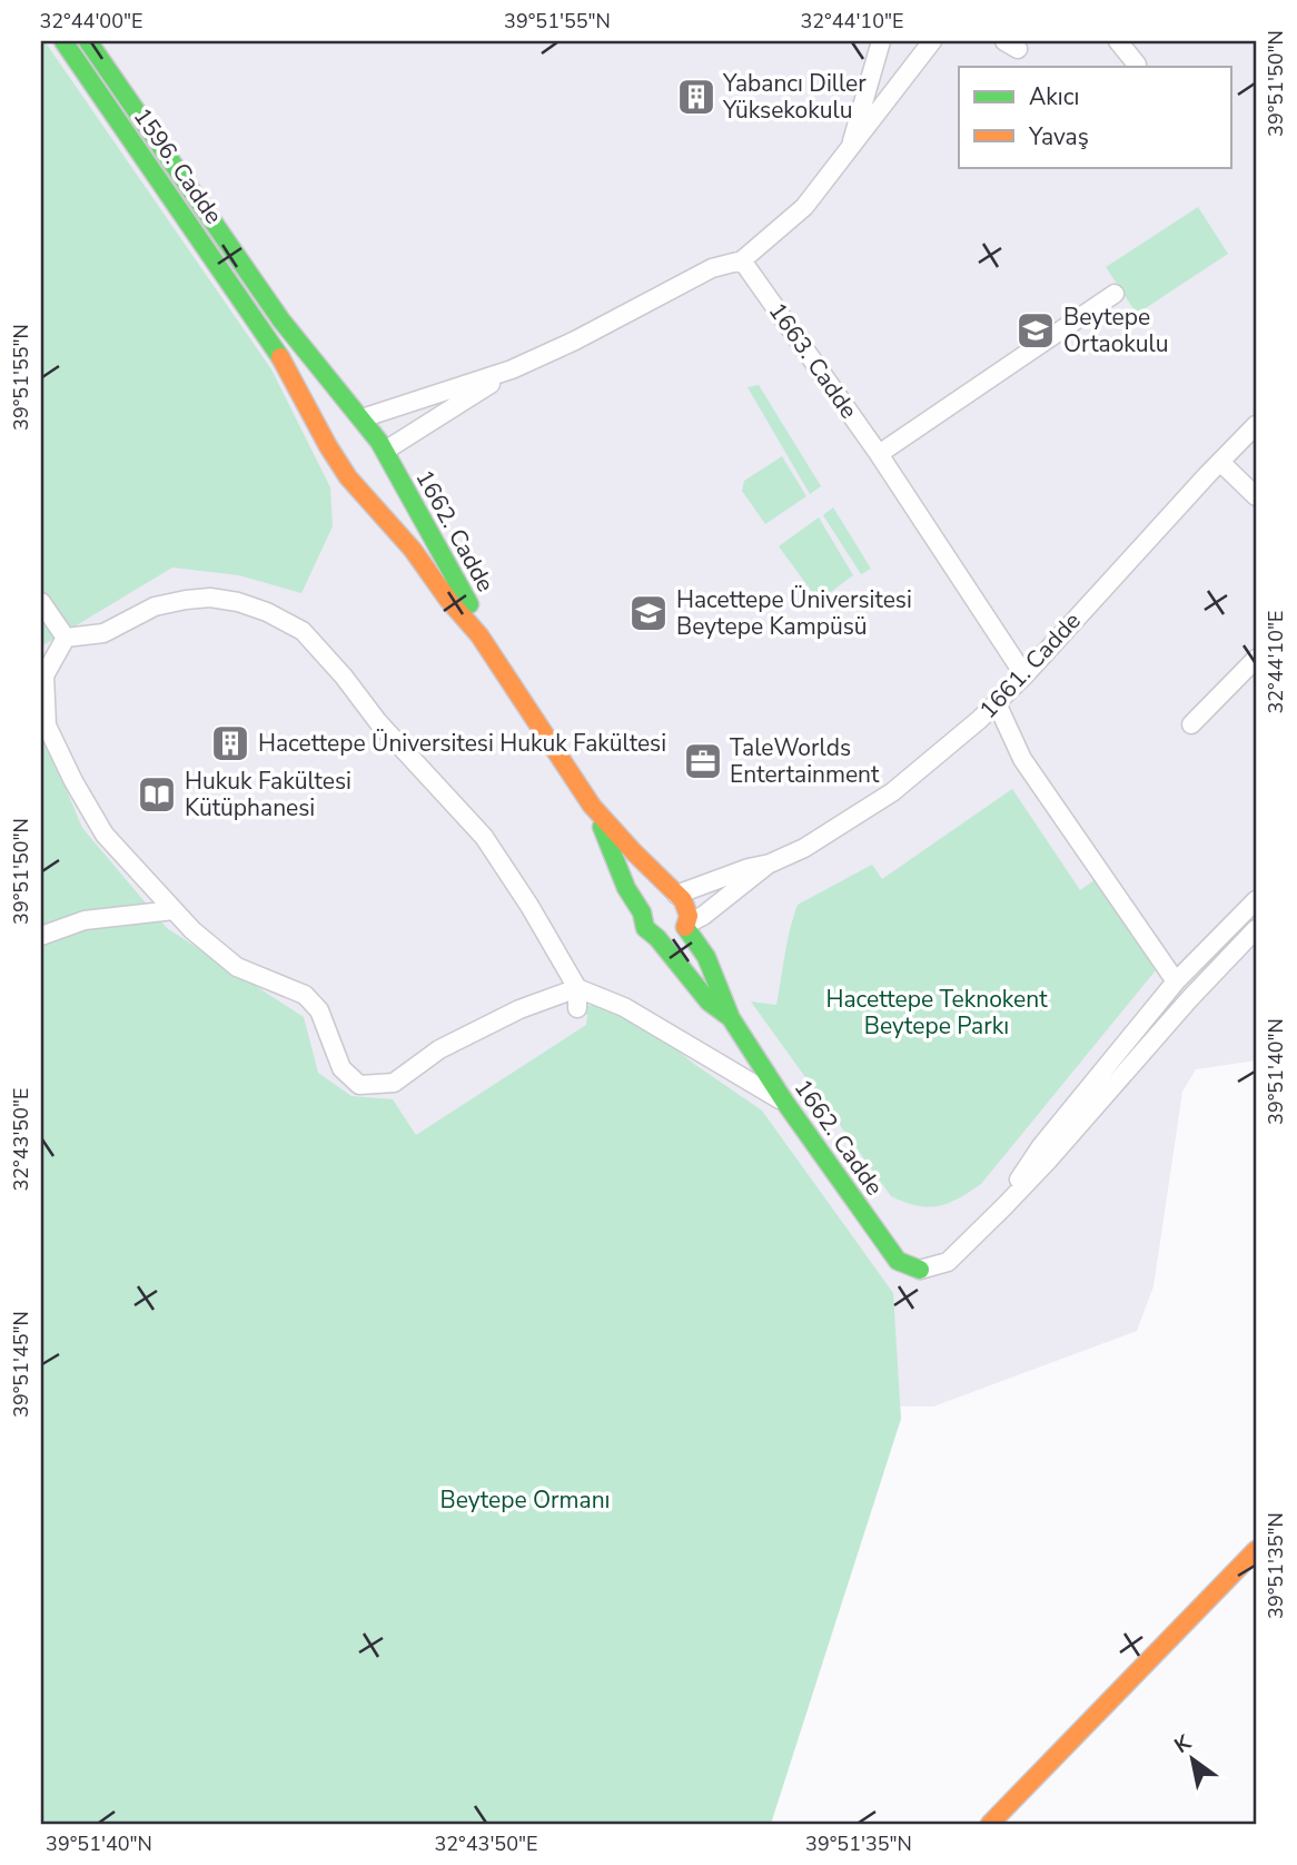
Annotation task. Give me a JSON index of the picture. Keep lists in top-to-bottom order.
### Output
{
  "streets": {
    "street": [
      "1596. Cadde",
      "1663. Cadde",
      "1662. Cadde",
      "1661. Cadde"
    ]
  },
  "crossings": [
    ["1596. Cadde", "1662. Cadde"],
    ["1663. Cadde", "1661. Cadde"],
    ["1662. Cadde", "1661. Cadde"]
  ],
  "parks": ["Hacettepe Teknokent Beytepe Parkı", "Beytepe Ormanı"],
  "places": {
    "building": ["Yabancı Diller Yüksekokulu", "Hacettepe Üniversitesi Hukuk Fakültesi"],
    "school or university": ["Beytepe Ortaokulu", "Hacettepe Üniversitesi Beytepe Kampüsü"],
    "office": ["TaleWorlds Entertainment"],
    "library": ["Hukuk Fakültesi Kütüphanesi"]
  },
  "legend": ["Akıcı", "Yavaş"],
  "north": "top left",
  "coordinates": [
    "32°44'00\"E",
    "39°51'55\"N",
    "32°44'10\"E",
    "39°51'50\"N",
    "39°51'40\"N",
    "32°43'50\"E",
    "39°51'45\"N",
    "39°51'35\"N"
  ]
}
